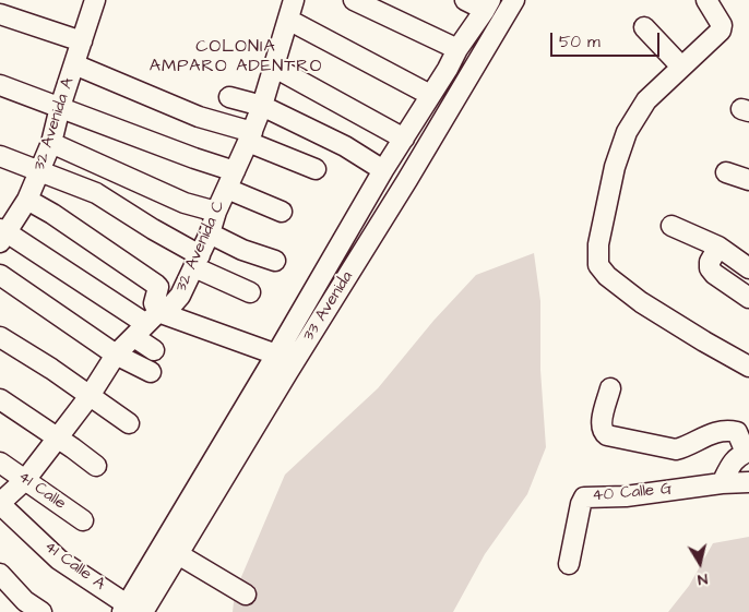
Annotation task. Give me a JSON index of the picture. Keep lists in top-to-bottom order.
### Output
{
  "streets": {
    "street": [
      "32 Avenida A",
      "32 Avenida C",
      "33 Avenida",
      "41 Calle",
      "40 Calle G",
      "41 Calle A"
    ]
  },
  "crossings": [
    ["32 Avenida C", "41 Calle"],
    ["32 Avenida C", "41 Calle A"],
    ["33 Avenida", "41 Calle A"]
  ],
  "districts": ["COLONIA AMPARO ADENTRO"],
  "scale_bar": "50 m",
  "north": "bottom"
}
